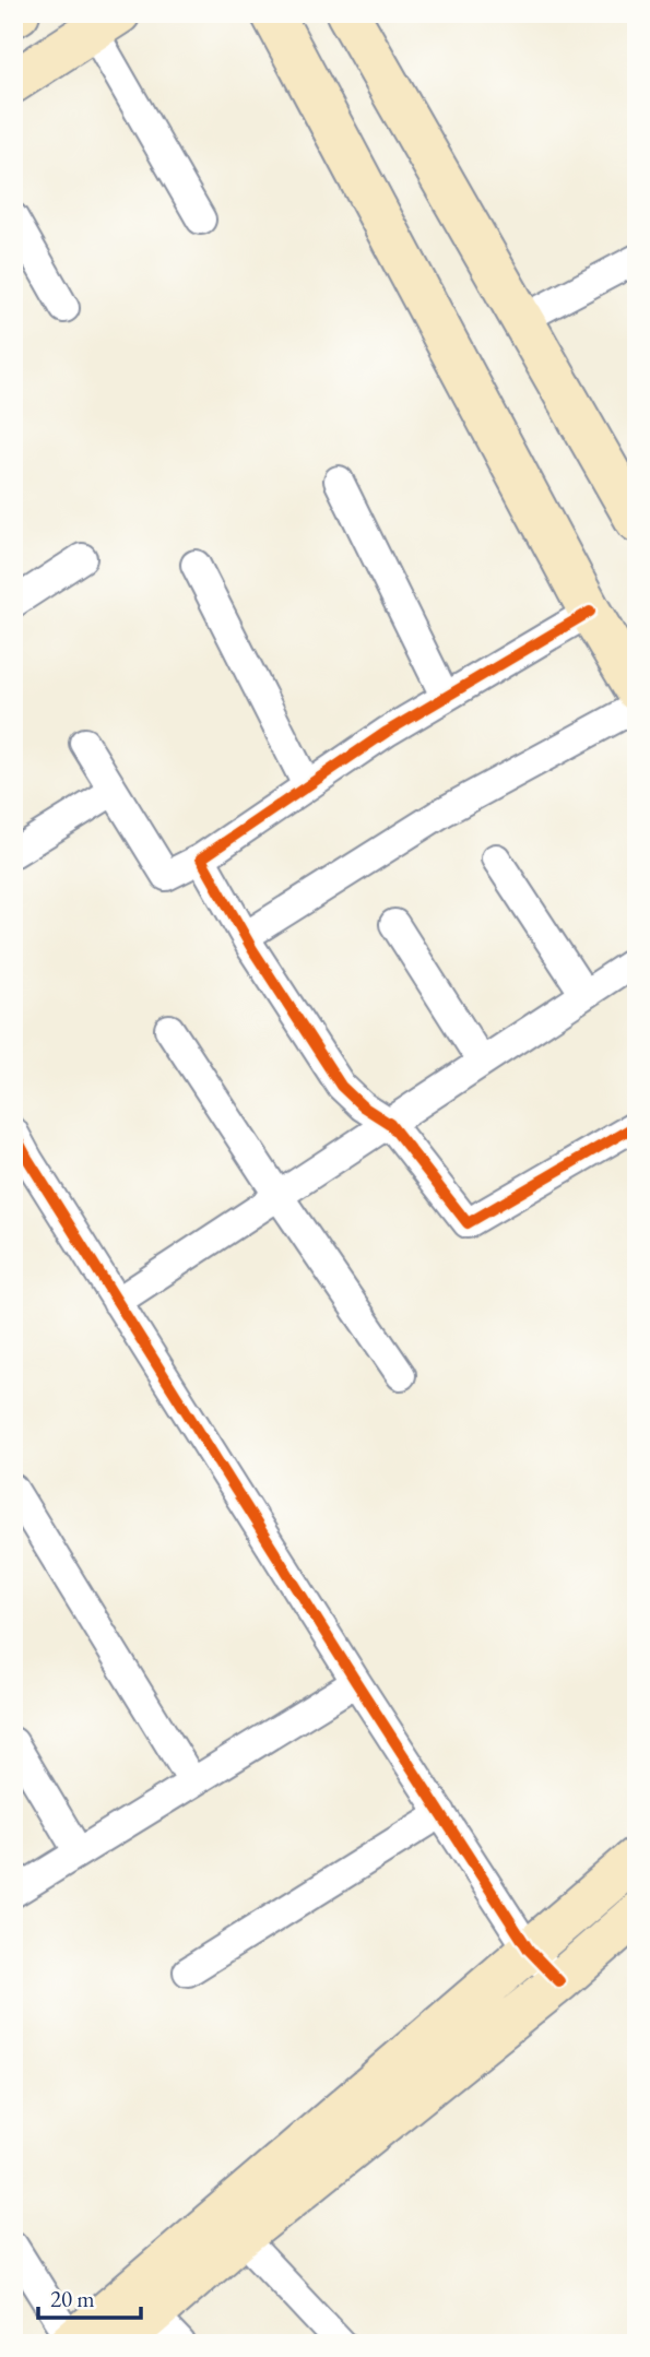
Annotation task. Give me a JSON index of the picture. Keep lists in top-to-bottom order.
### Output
{
  "scale_bar": "20 m"
}
